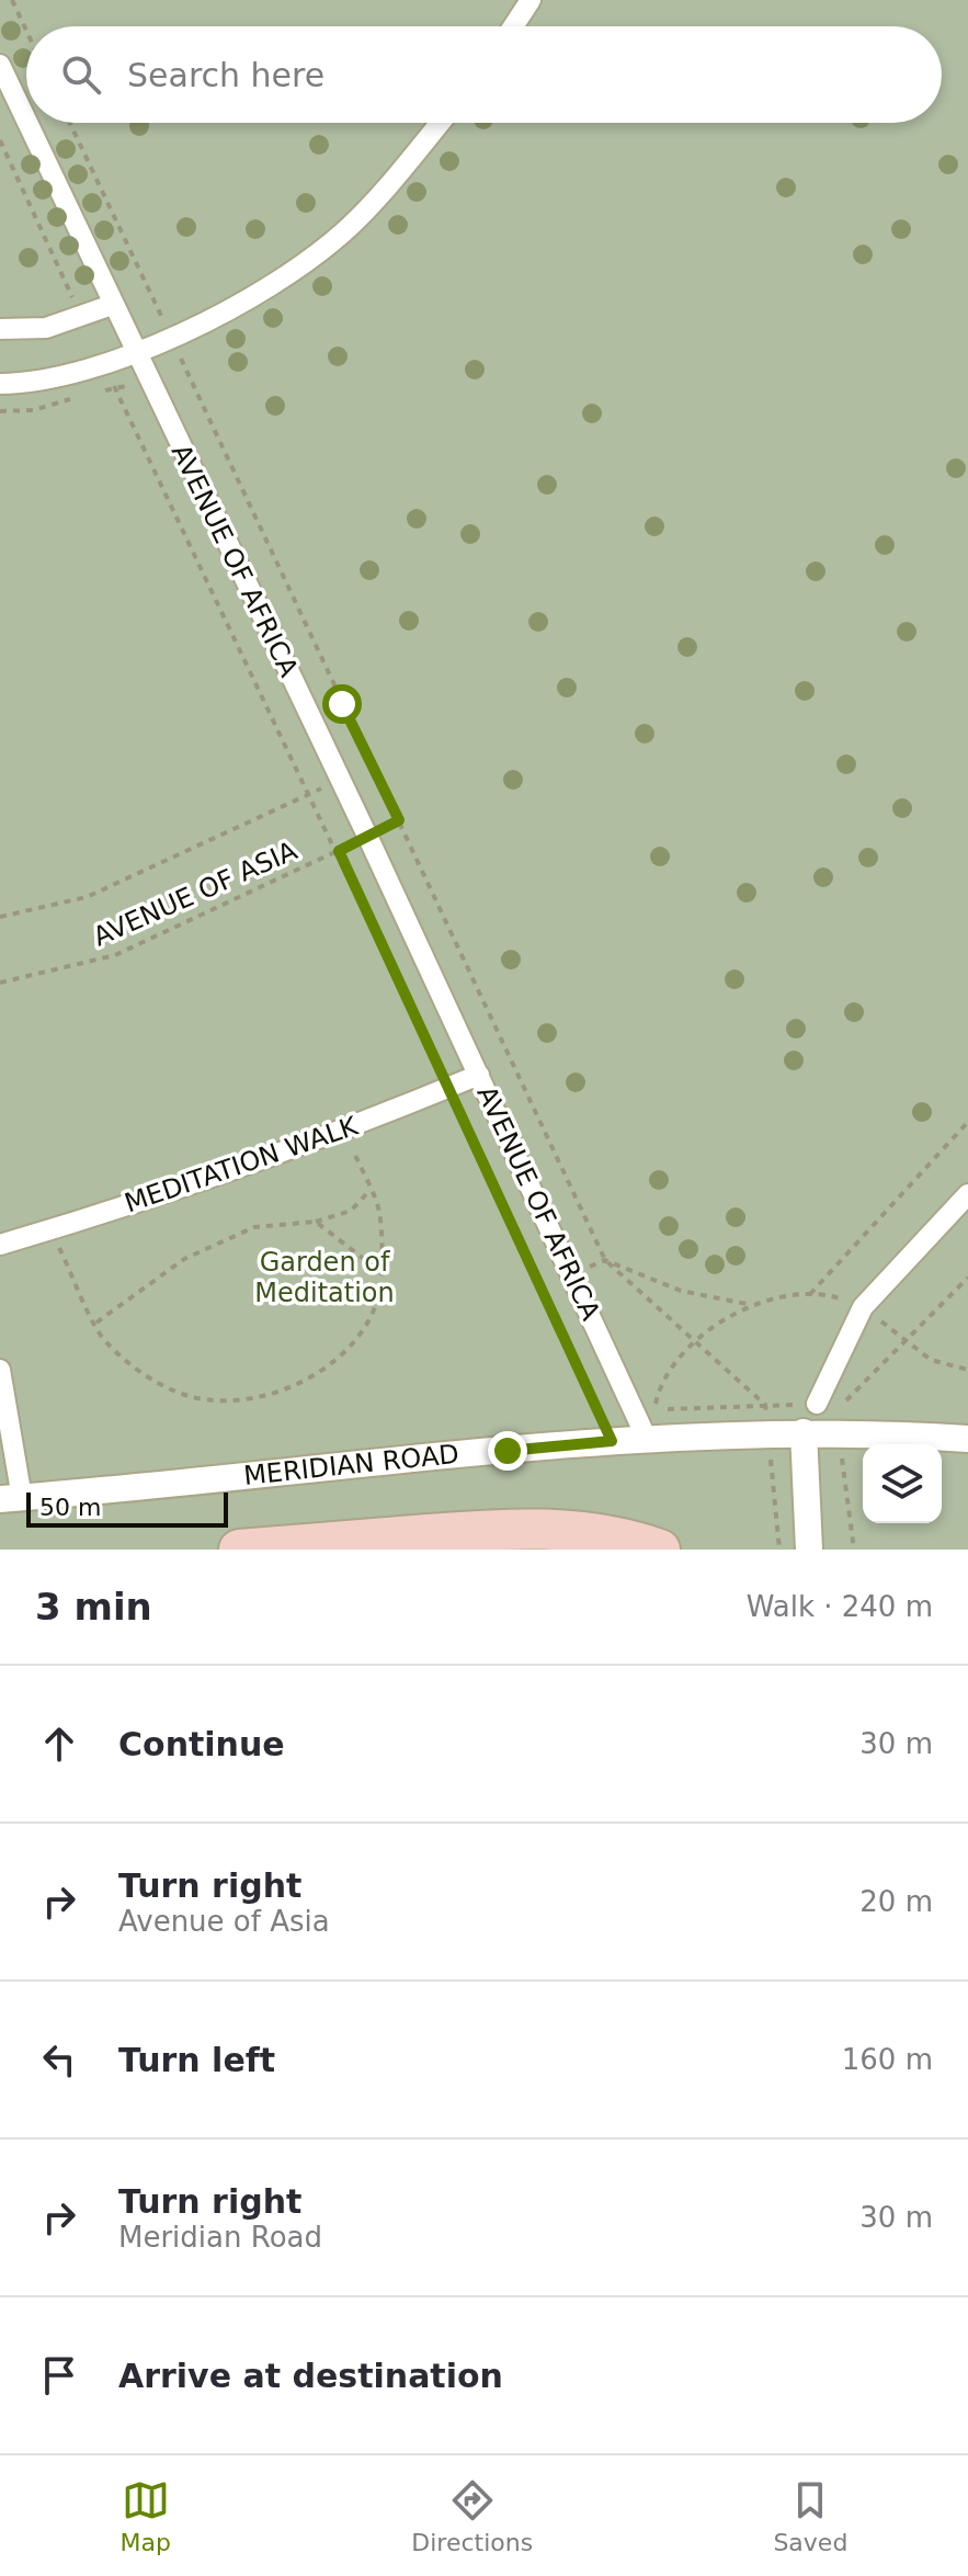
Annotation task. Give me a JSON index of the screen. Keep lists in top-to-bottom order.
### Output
{
  "streets": {
    "street": ["AVENUE OF AFRICA", "MEDITATION WALK", "MERIDIAN ROAD"],
    "path": ["AVENUE OF ASIA"]
  },
  "crossings": [
    ["AVENUE OF AFRICA", "AVENUE OF ASIA"],
    ["AVENUE OF AFRICA", "MEDITATION WALK"],
    ["AVENUE OF AFRICA", "MERIDIAN ROAD"]
  ],
  "parks": ["Garden of Meditation"],
  "scale_bar": "50 m",
  "page": {
    "search": "Search here",
    "scale": "50 m",
    "heading": ["3 min", "Walk · 240 m"],
    "list": [
      ["Continue", "30 m"],
      ["Turn right", "Avenue of Asia", "20 m"],
      ["Turn left", "160 m"],
      ["Turn right", "Meridian Road", "30 m"],
      "Arrive at destination"
    ],
    "nav": ["Map", "Directions", "Saved"]
  }
}
